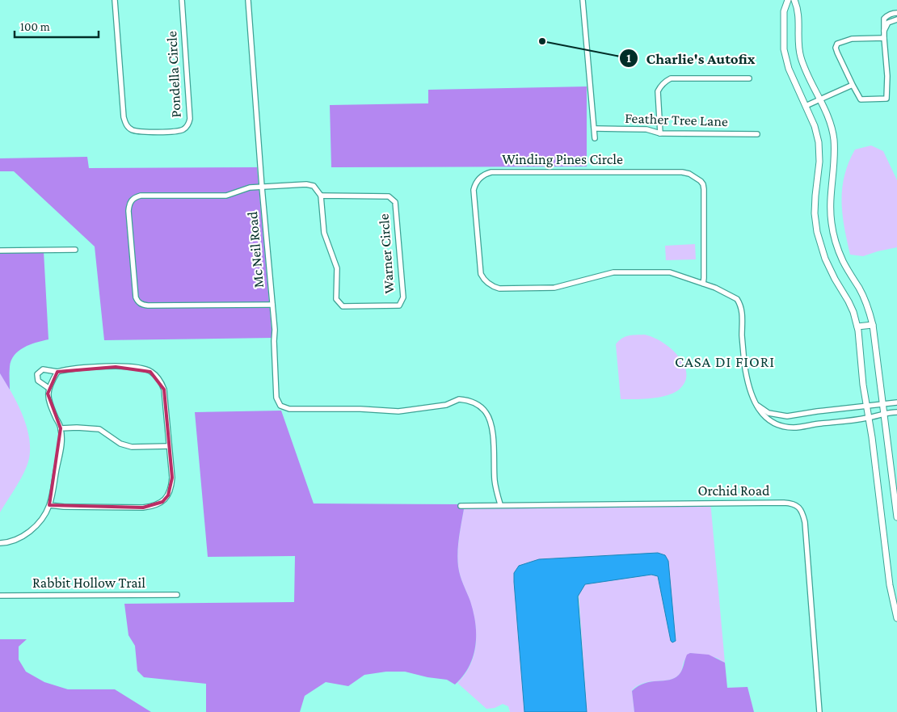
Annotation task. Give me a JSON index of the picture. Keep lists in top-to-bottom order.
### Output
{
  "streets": {
    "street": [
      "Pondella Circle",
      "Feather Tree Lane",
      "Winding Pines Circle",
      "Mc Neil Road",
      "Warner Circle",
      "Orchid Road",
      "Rabbit Hollow Trail"
    ]
  },
  "crossings": [
    ["Mc Neil Road", "Orchid Road"]
  ],
  "districts": ["CASA DI FIORI"],
  "places": ["Charlie's Autofix"],
  "scale_bar": "100 m"
}
